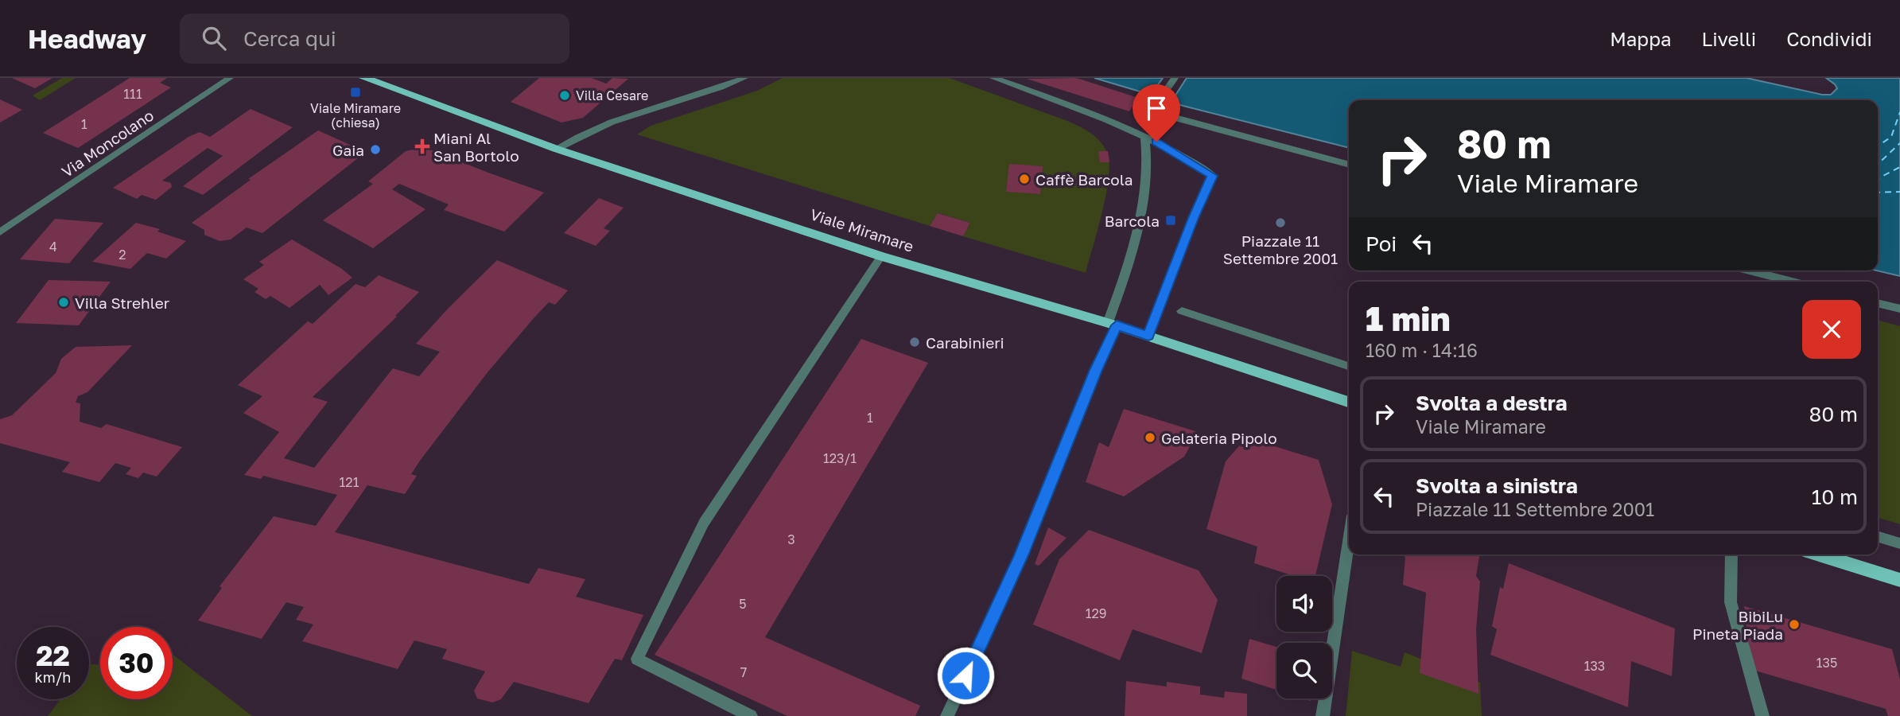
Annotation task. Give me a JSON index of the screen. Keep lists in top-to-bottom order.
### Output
{
  "streets": {
    "main road": ["Viale Miramare"],
    "street": ["Via Moncolano"]
  },
  "places": {
    "transit": ["Viale Miramare (chiesa)", "Barcola"],
    "other": [
      "Villa Cesare",
      "Gaia",
      "Caffè Barcola",
      "Piazzale 11 Settembre 2001",
      "Villa Strehler",
      "Carabinieri",
      "Gelateria Pipolo",
      "BibiLu Pineta Piada"
    ],
    "health": ["Miani Al San Bortolo"]
  },
  "house_numbers": [
    "111",
    "1",
    "4",
    "2",
    "1",
    "123/1",
    "121",
    "3",
    "5",
    "129",
    "135",
    "133",
    "7"
  ],
  "page": {
    "header": "Headway",
    "search": "Cerca qui",
    "nav": ["Mappa", "Livelli", "Condividi"],
    "turn": ["80 m", "Viale Miramare"],
    "then": "Poi",
    "heading": ["1 min", "160 m · 14:16"],
    "list": [
      {
        "name": "Svolta a destra",
        "note": "Viale Miramare",
        "value": "80 m"
      },
      {
        "name": "Svolta a sinistra",
        "note": "Piazzale 11 Settembre 2001",
        "value": "10 m"
      }
    ],
    "speed": "22 km/h",
    "limit": "30"
  }
}
